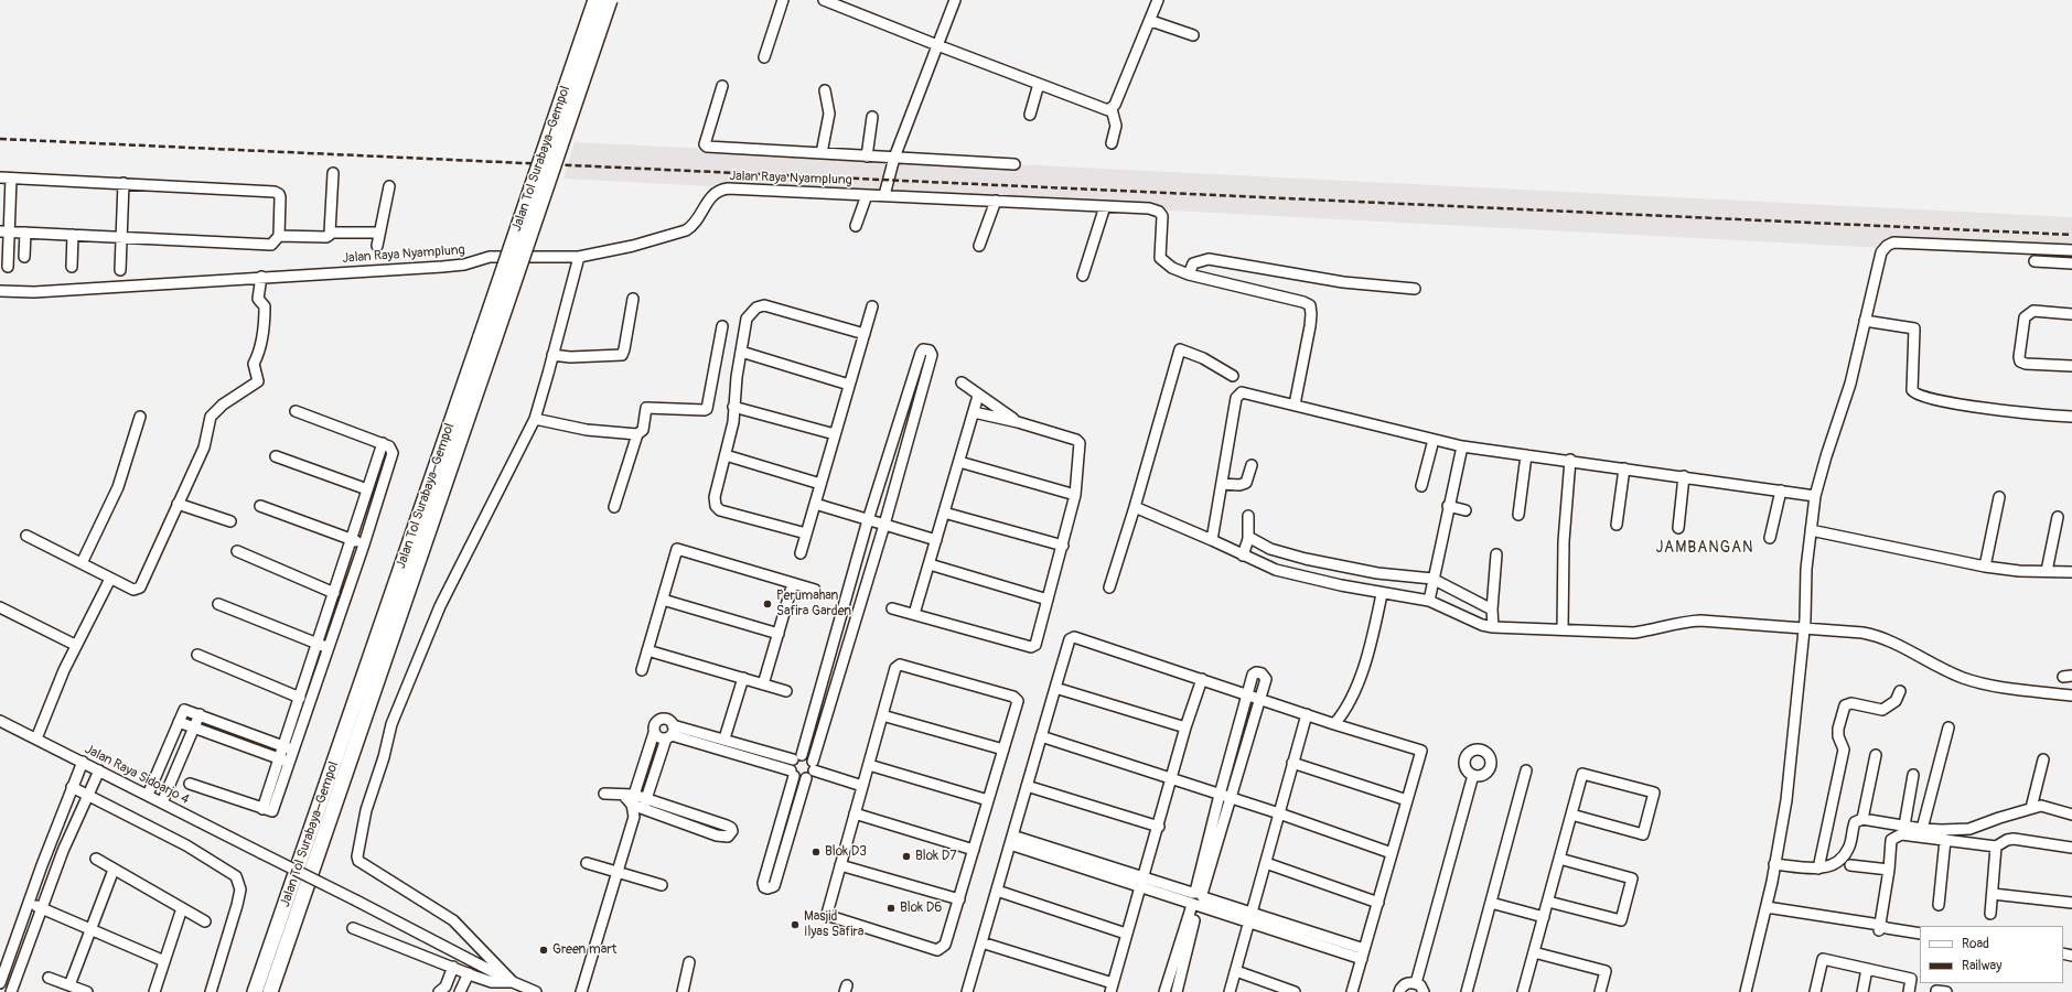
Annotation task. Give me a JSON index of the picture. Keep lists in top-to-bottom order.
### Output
{
  "streets": {
    "highway": ["Jalan Tol Surabaya–Gempol"],
    "street": ["Jalan Raya Nyamplung", "Jalan Raya Sidoarjo 4"]
  },
  "districts": ["JAMBANGAN"],
  "places": [
    "Perumahan Safira Garden",
    "Blok D3",
    "Blok D7",
    "Blok D6",
    "Masjid Ilyas Safira",
    "Green mart"
  ],
  "legend": ["Road", "Railway"]
}
